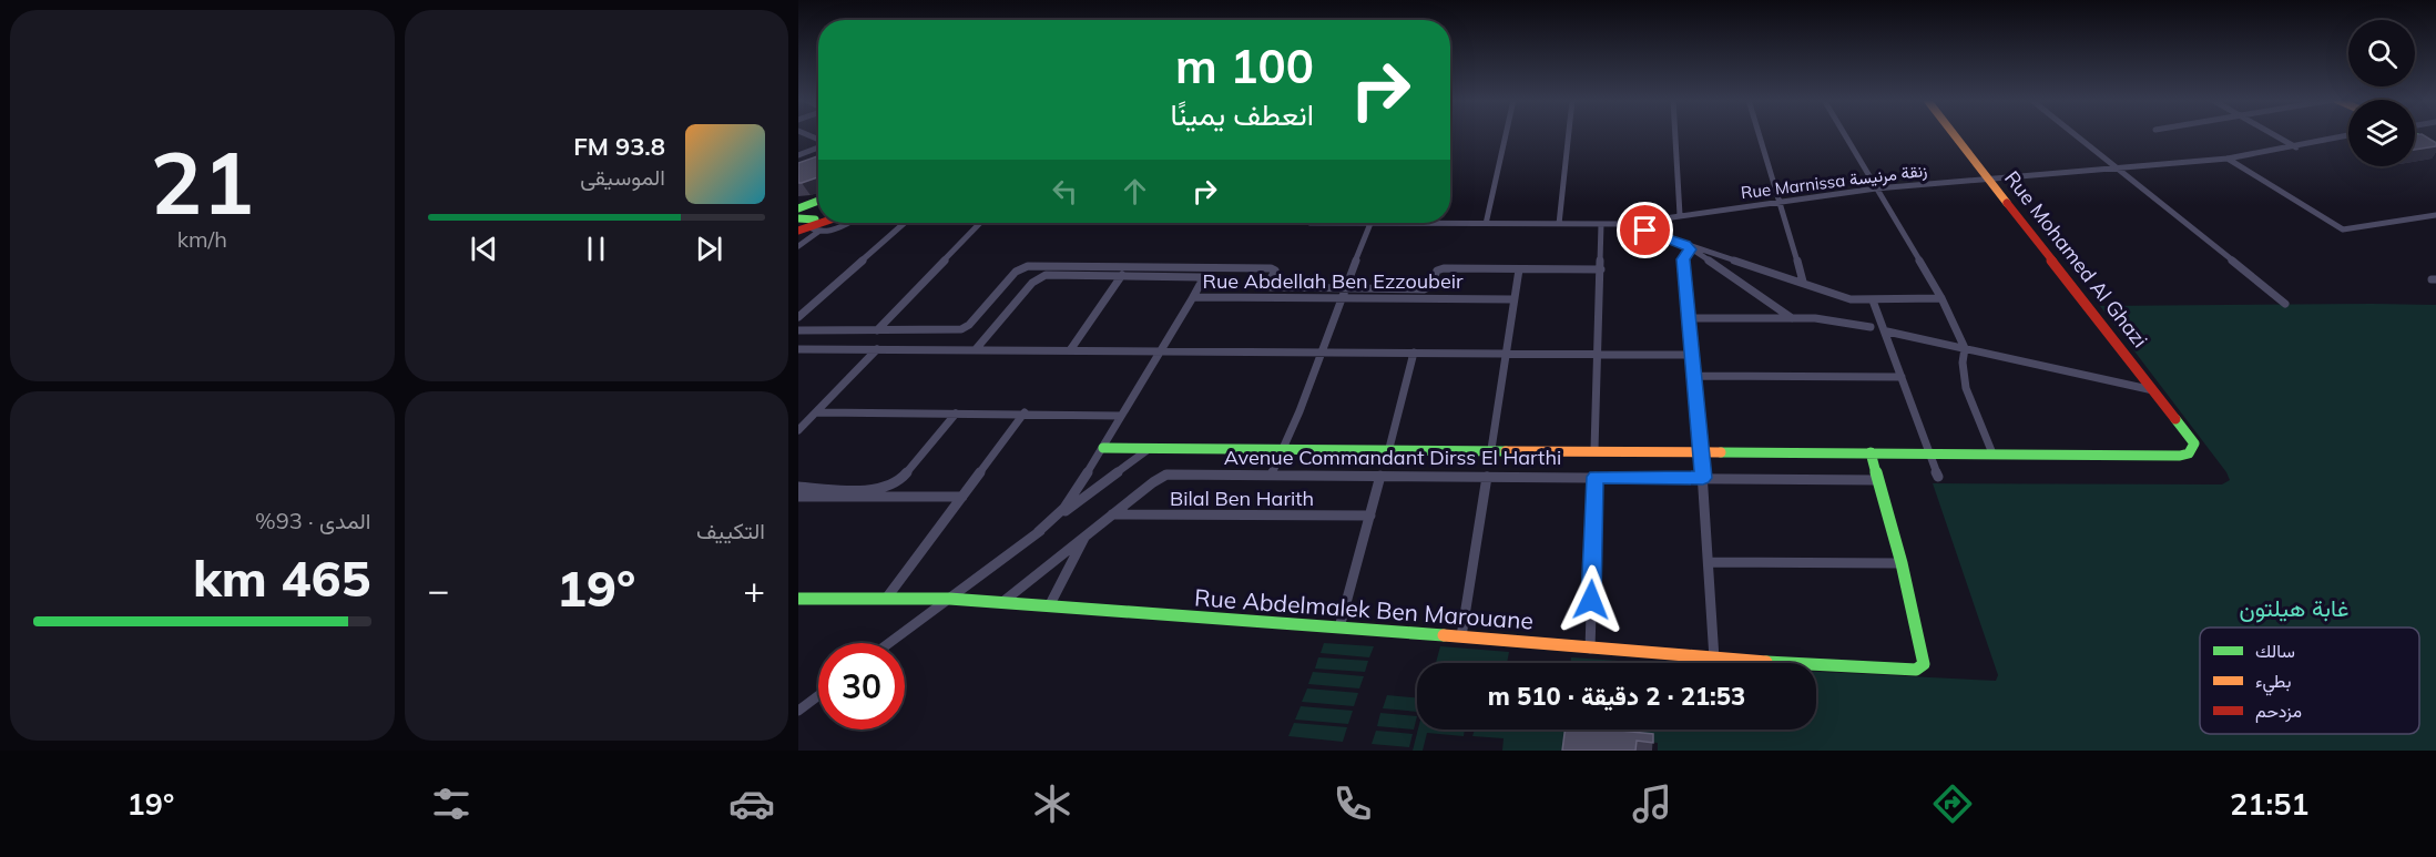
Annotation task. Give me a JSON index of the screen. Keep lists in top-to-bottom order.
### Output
{
  "streets": {
    "street": [
      "Rue Marnissa زنقة مرنيسة",
      "Rue Mohamed Al Ghazi",
      "Rue Abdellah Ben Ezzoubeir",
      "Avenue Commandant Dirss El Harthi",
      "Bilal Ben Harith",
      "Rue Abdelmalek Ben Marouane"
    ]
  },
  "crossings": [
    ["Rue Marnissa زنقة مرنيسة", "Rue Mohamed Al Ghazi"],
    ["Avenue Commandant Dirss El Harthi", "Bilal Ben Harith"],
    ["Avenue Commandant Dirss El Harthi", "Rue Abdelmalek Ben Marouane"]
  ],
  "parks": ["غابة هيلتون"],
  "legend": ["سالك", "بطيء", "مزدحم"],
  "page": {
    "tile": [
      ["21", "km/h"],
      "التكييف",
      ["المدى · 93%", "465 km"]
    ],
    "turn": ["100 m", "انعطف يمينًا"],
    "song": ["93.8 FM", "الموسيقى"],
    "heat": ["−", "19°", "+"],
    "limit": "30",
    "trip": "21:53 · 2 دقيقة · 510 m",
    "tabs": ["21:51", "19°"]
  }
}
